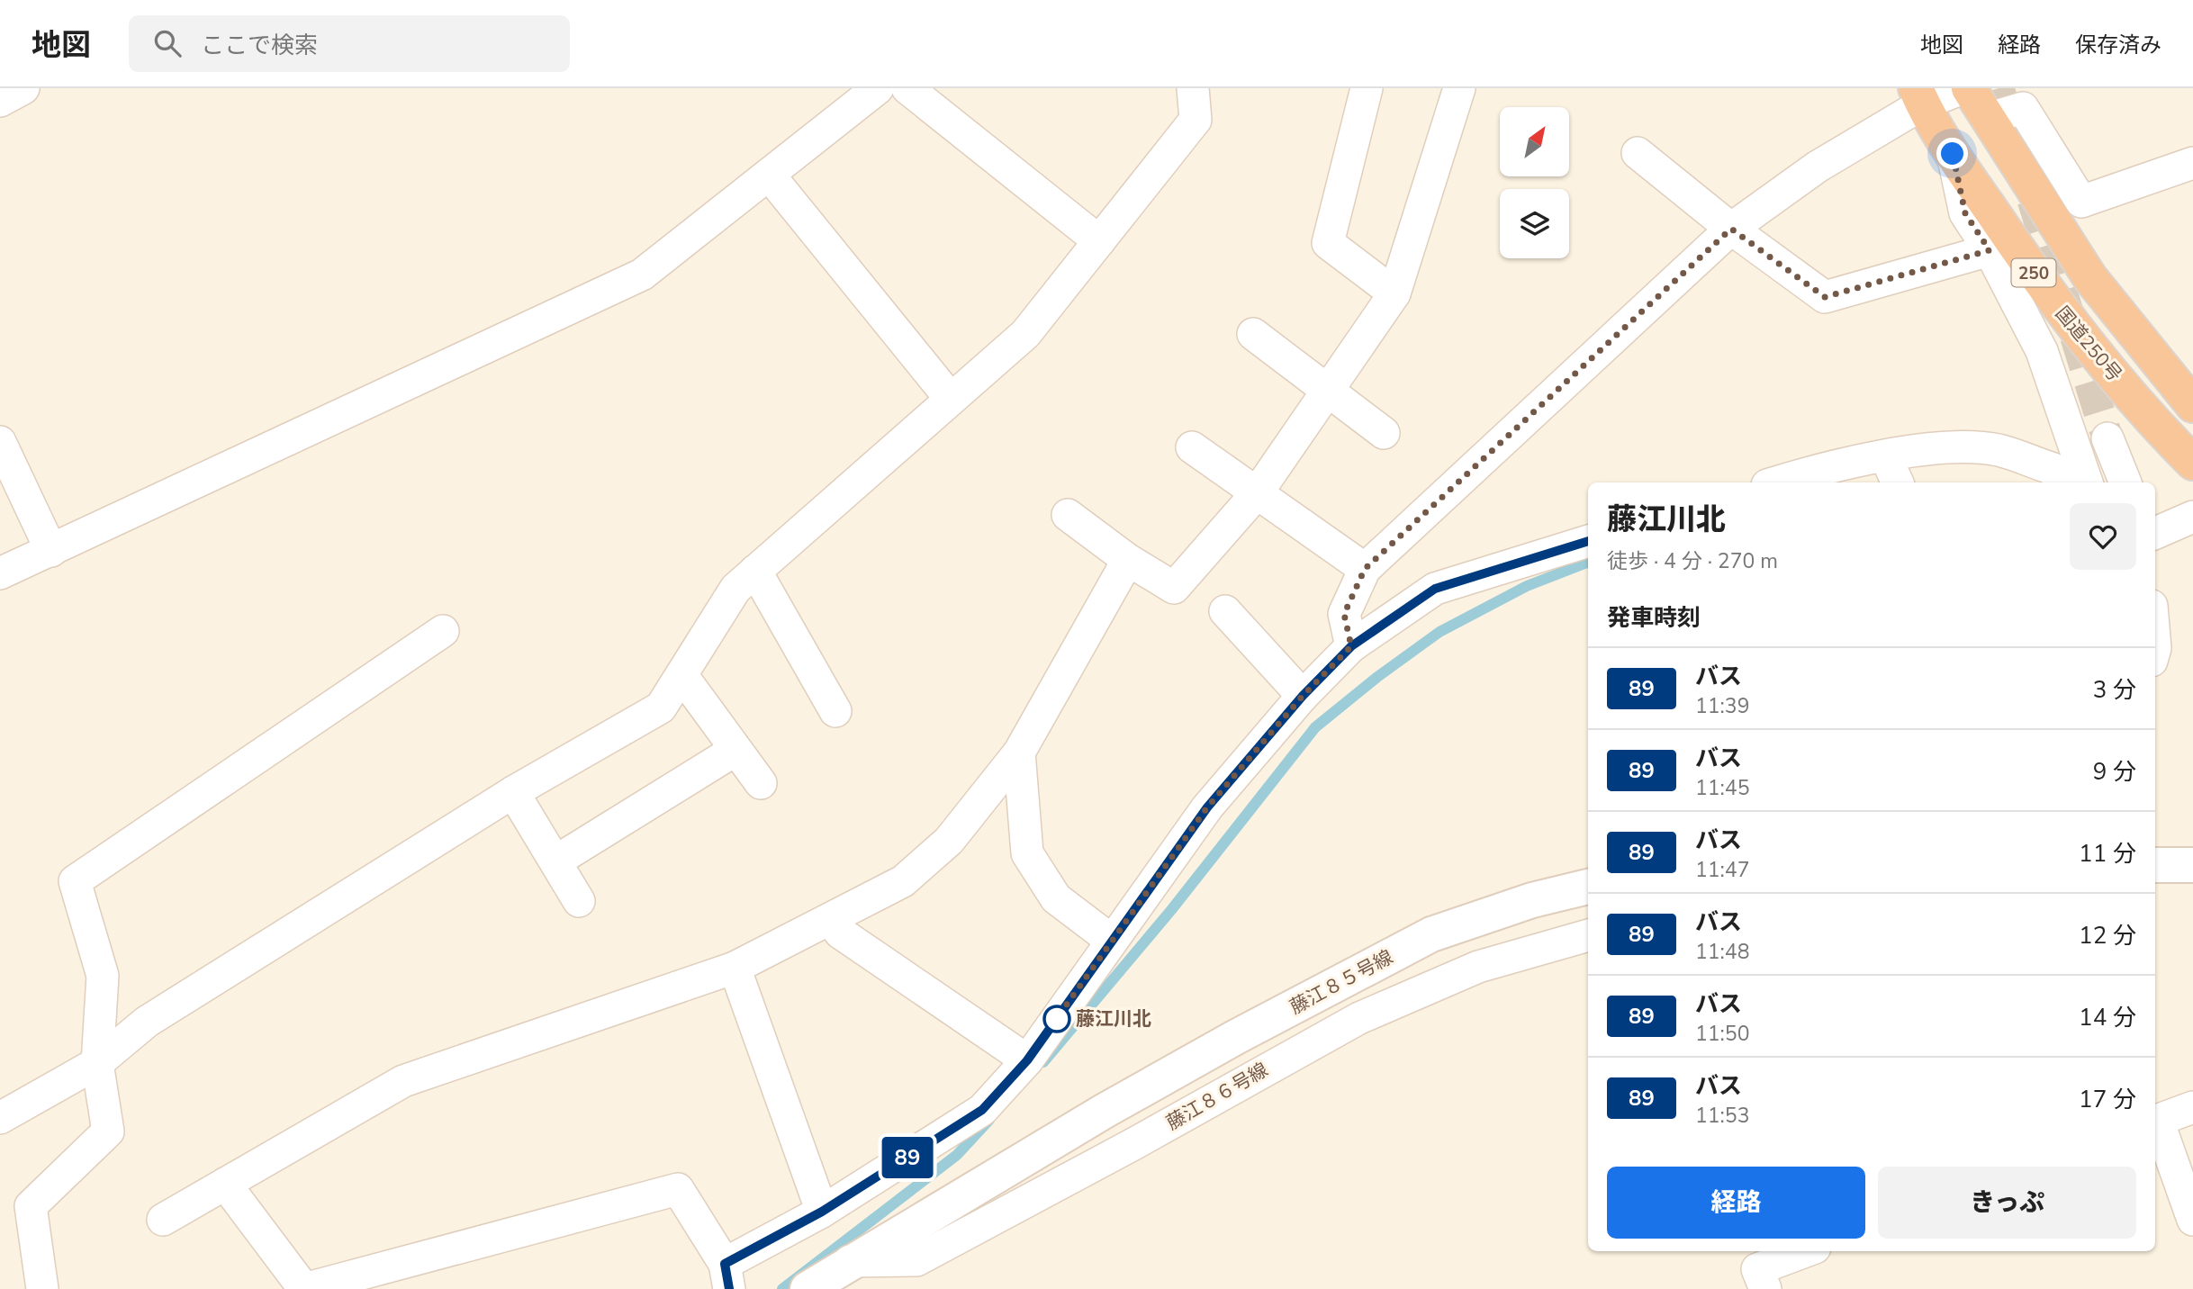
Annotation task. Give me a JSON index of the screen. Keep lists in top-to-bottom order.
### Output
{
  "streets": {
    "highway": ["250", "国道250号"],
    "street": ["藤江８５号線", "藤江８６号線"]
  },
  "crossings": [
    ["藤江８５号線", "藤江８６号線"]
  ],
  "places": ["藤江川北"],
  "lines": ["bus line 89"],
  "north": "top right",
  "page": {
    "header": "地図",
    "search": "ここで検索",
    "nav": ["地図", "経路", "保存済み"],
    "on_map": "89",
    "heading": [
      ["藤江川北", "徒歩 · 4 分 · 270 m"],
      "発車時刻"
    ],
    "list": [
      {
        "mark": "89",
        "name": "バス",
        "note": "11:39",
        "value": "3 分"
      },
      {
        "mark": "89",
        "name": "バス",
        "note": "11:45",
        "value": "9 分"
      },
      {
        "mark": "89",
        "name": "バス",
        "note": "11:47",
        "value": "11 分"
      },
      {
        "mark": "89",
        "name": "バス",
        "note": "11:48",
        "value": "12 分"
      },
      {
        "mark": "89",
        "name": "バス",
        "note": "11:50",
        "value": "14 分"
      },
      {
        "mark": "89",
        "name": "バス",
        "note": "11:53",
        "value": "17 分"
      }
    ],
    "buttons": ["経路", "きっぷ"]
  }
}
